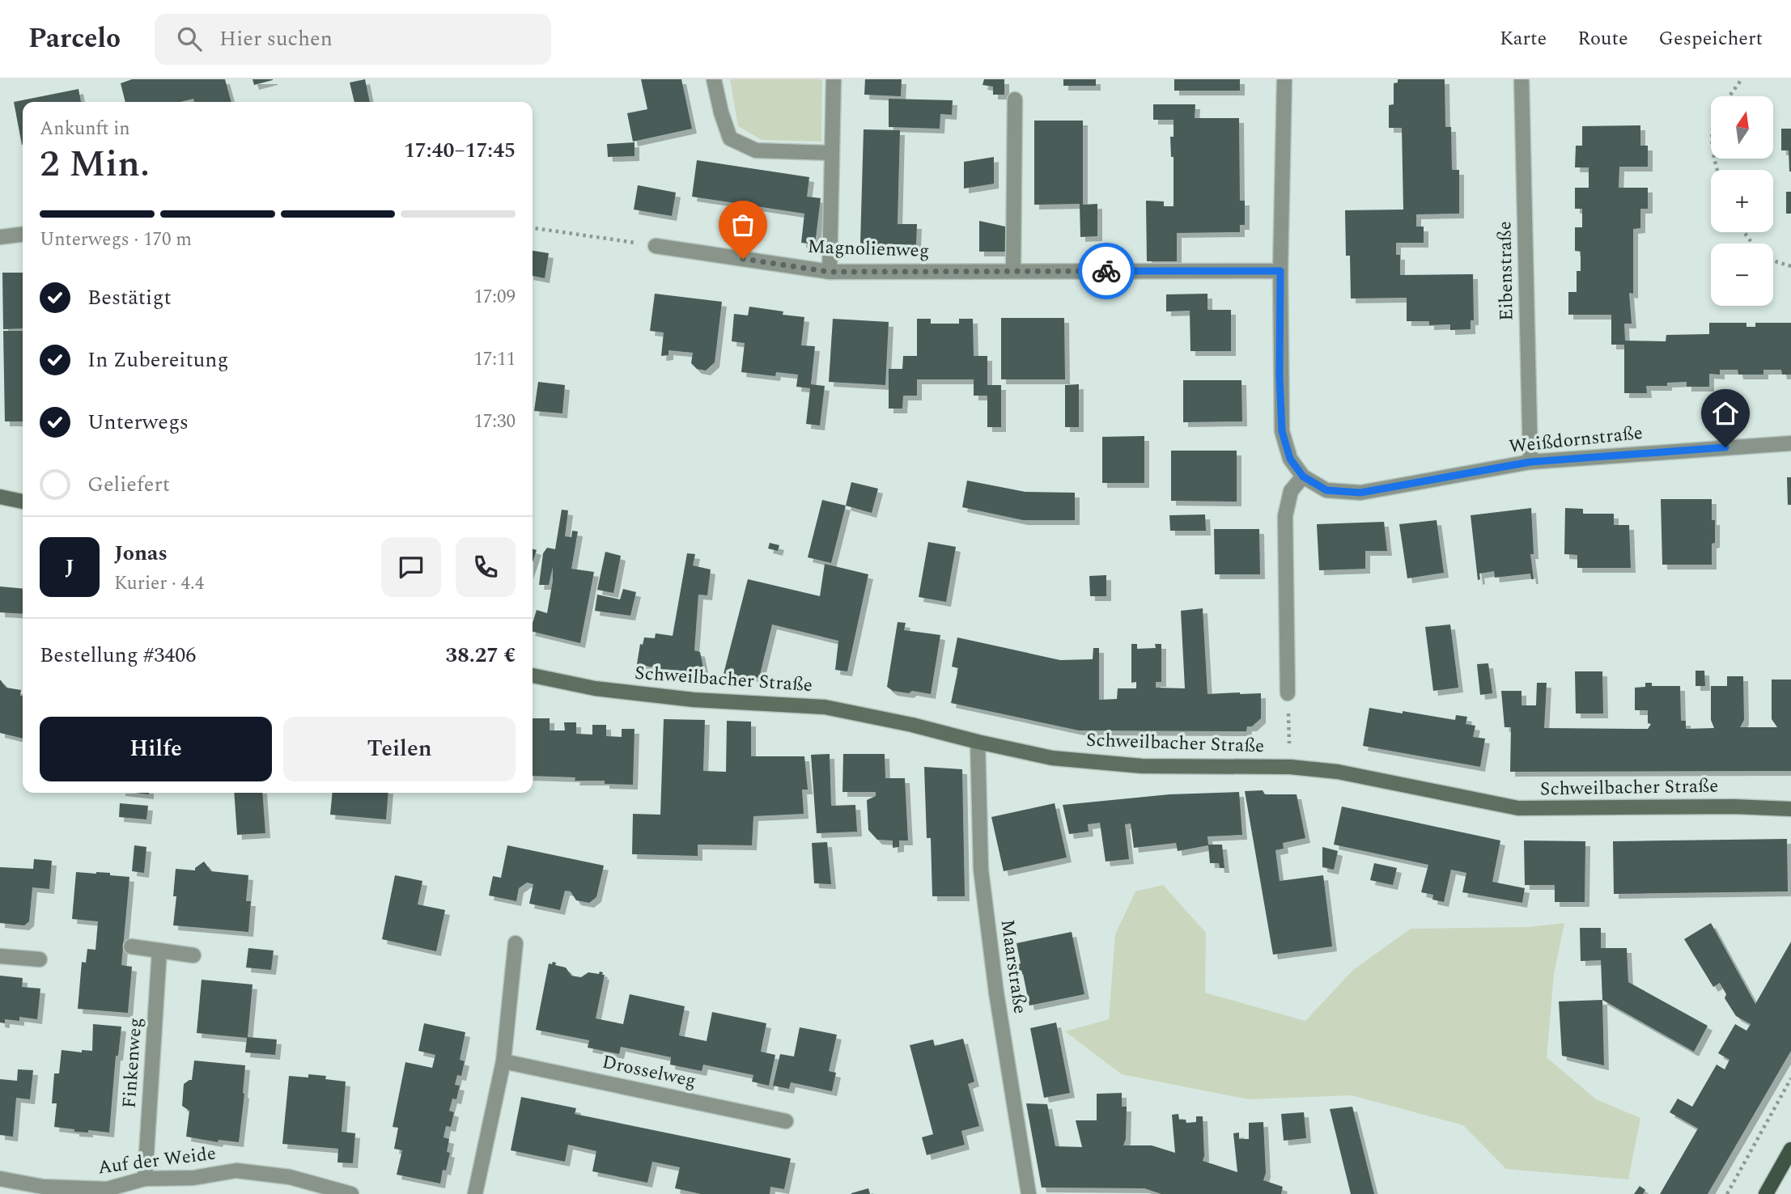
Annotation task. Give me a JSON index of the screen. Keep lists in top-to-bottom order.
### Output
{
  "streets": {
    "main road": ["Schweilbacher Straße"],
    "street": [
      "Magnolienweg",
      "Eibenstraße",
      "Weißdornstraße",
      "Maarstraße",
      "Finkenweg",
      "Drosselweg",
      "Auf der Weide"
    ]
  },
  "crossings": [
    ["Magnolienweg", "Weißdornstraße"],
    ["Eibenstraße", "Weißdornstraße"],
    ["Schweilbacher Straße", "Maarstraße"],
    ["Finkenweg", "Auf der Weide"]
  ],
  "north": "top",
  "page": {
    "header": "Parcelo",
    "search": "Hier suchen",
    "nav": ["Karte", "Route", "Gespeichert"],
    "map_buttons": ["+", "−"],
    "heading": ["2 Min.", "Ankunft in", "17:40–17:45"],
    "panel": [
      "Jonas",
      "Kurier · 4.4",
      "Bestellung #3406",
      "38.27 €"
    ],
    "bar": "Unterwegs · 170 m",
    "list": [
      ["Bestätigt", "17:09"],
      ["In Zubereitung", "17:11"],
      ["Unterwegs", "17:30"],
      "Geliefert"
    ],
    "round": "J",
    "buttons": ["Hilfe", "Teilen"]
  }
}
